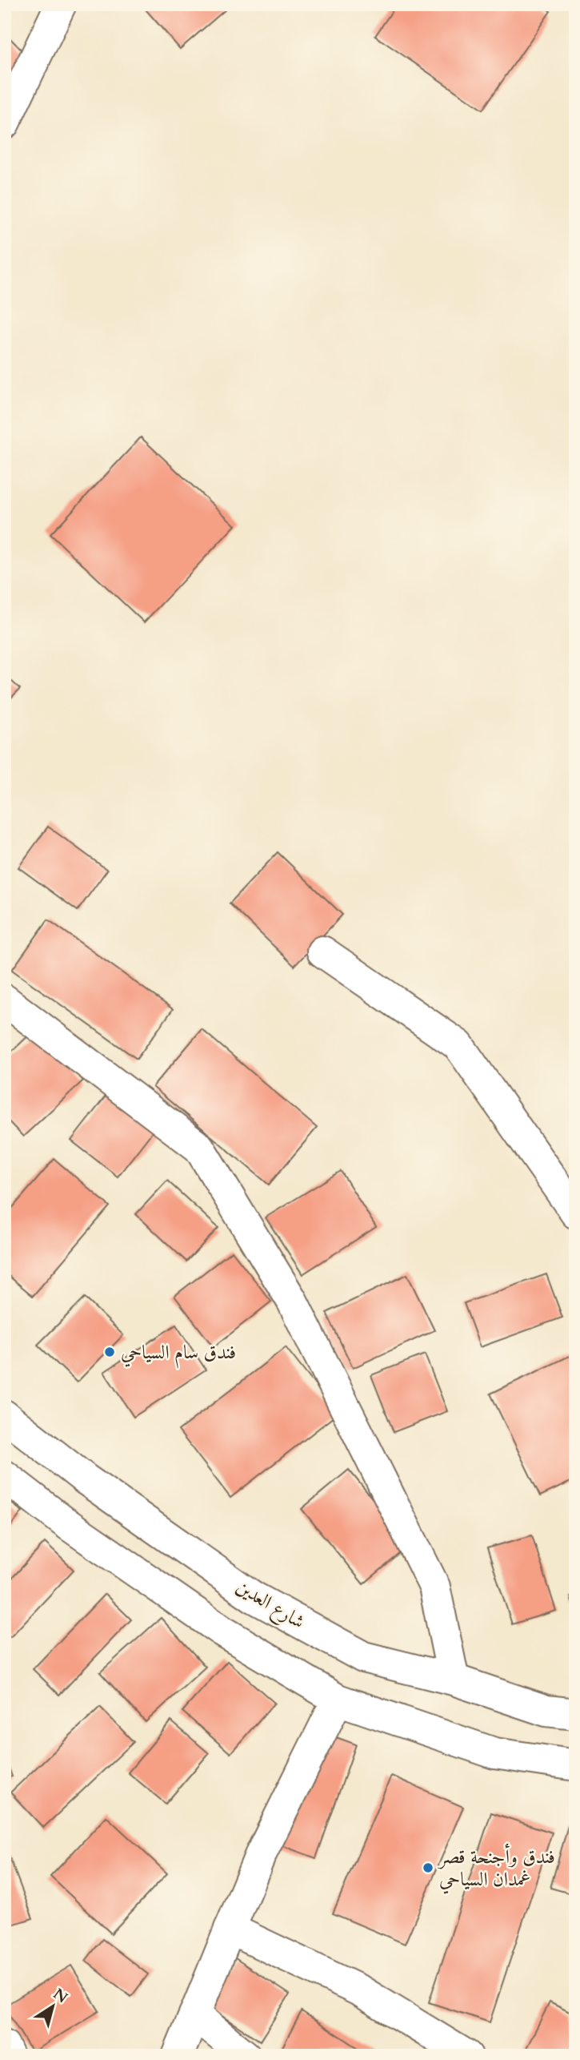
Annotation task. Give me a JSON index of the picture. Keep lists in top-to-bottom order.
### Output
{
  "streets": {
    "street": ["شارع العدين"]
  },
  "places": ["فندق سام السياحي", "فندق وأجنحة قصر غمدان السياحي"],
  "north": "top right"
}
